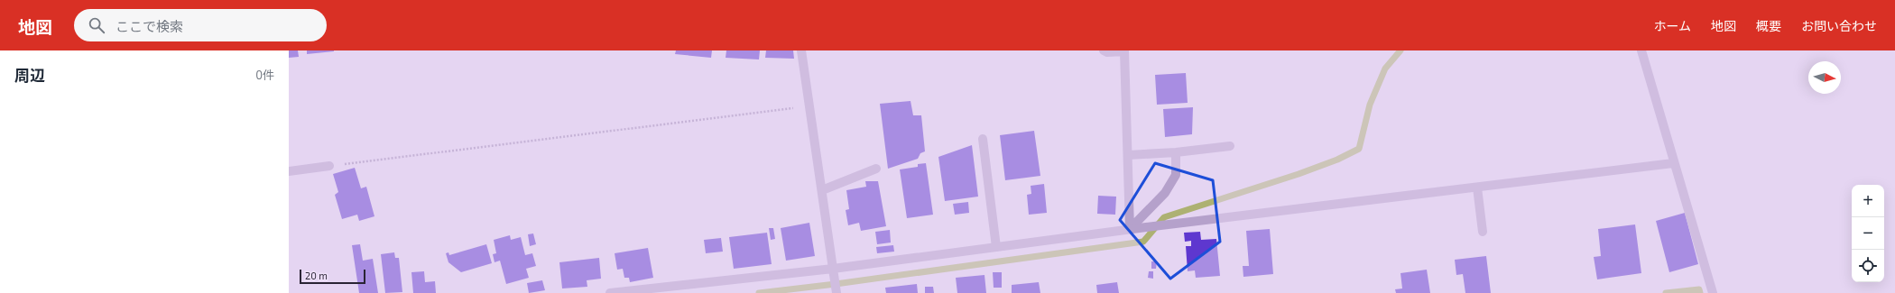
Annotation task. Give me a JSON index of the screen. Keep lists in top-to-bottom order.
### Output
{
  "scale_bar": "20 m",
  "north": "right",
  "page": {
    "header": "地図",
    "search": "ここで検索",
    "nav": [
      "ホーム",
      "地図",
      "概要",
      "お問い合わせ"
    ],
    "heading": ["周辺", "0件"],
    "map_buttons": ["+", "−"],
    "scale": "20 m"
  }
}
